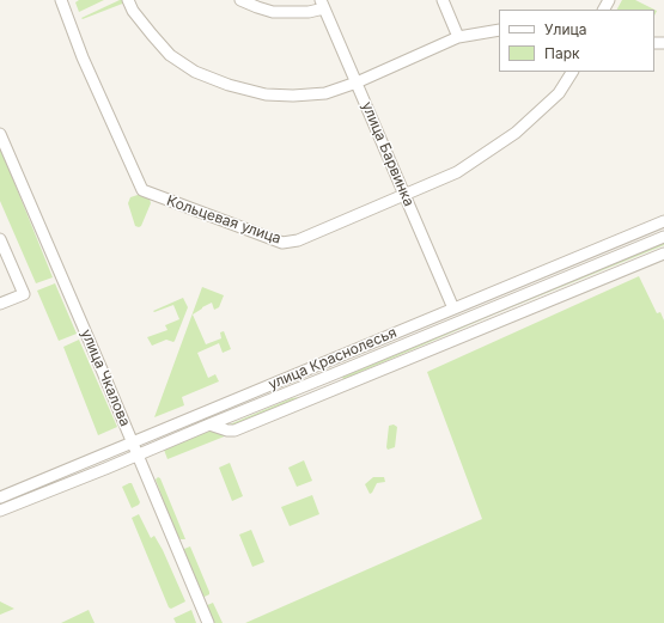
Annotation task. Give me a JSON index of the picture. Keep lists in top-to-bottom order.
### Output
{
  "streets": {
    "street": [
      "улица Барвинка",
      "Кольцевая улица",
      "улица Краснолесья",
      "улица Чкалова"
    ]
  },
  "crossings": [
    ["улица Барвинка", "Кольцевая улица"],
    ["улица Барвинка", "улица Краснолесья"],
    ["улица Краснолесья", "улица Чкалова"]
  ],
  "legend": ["Улица", "Парк"]
}
